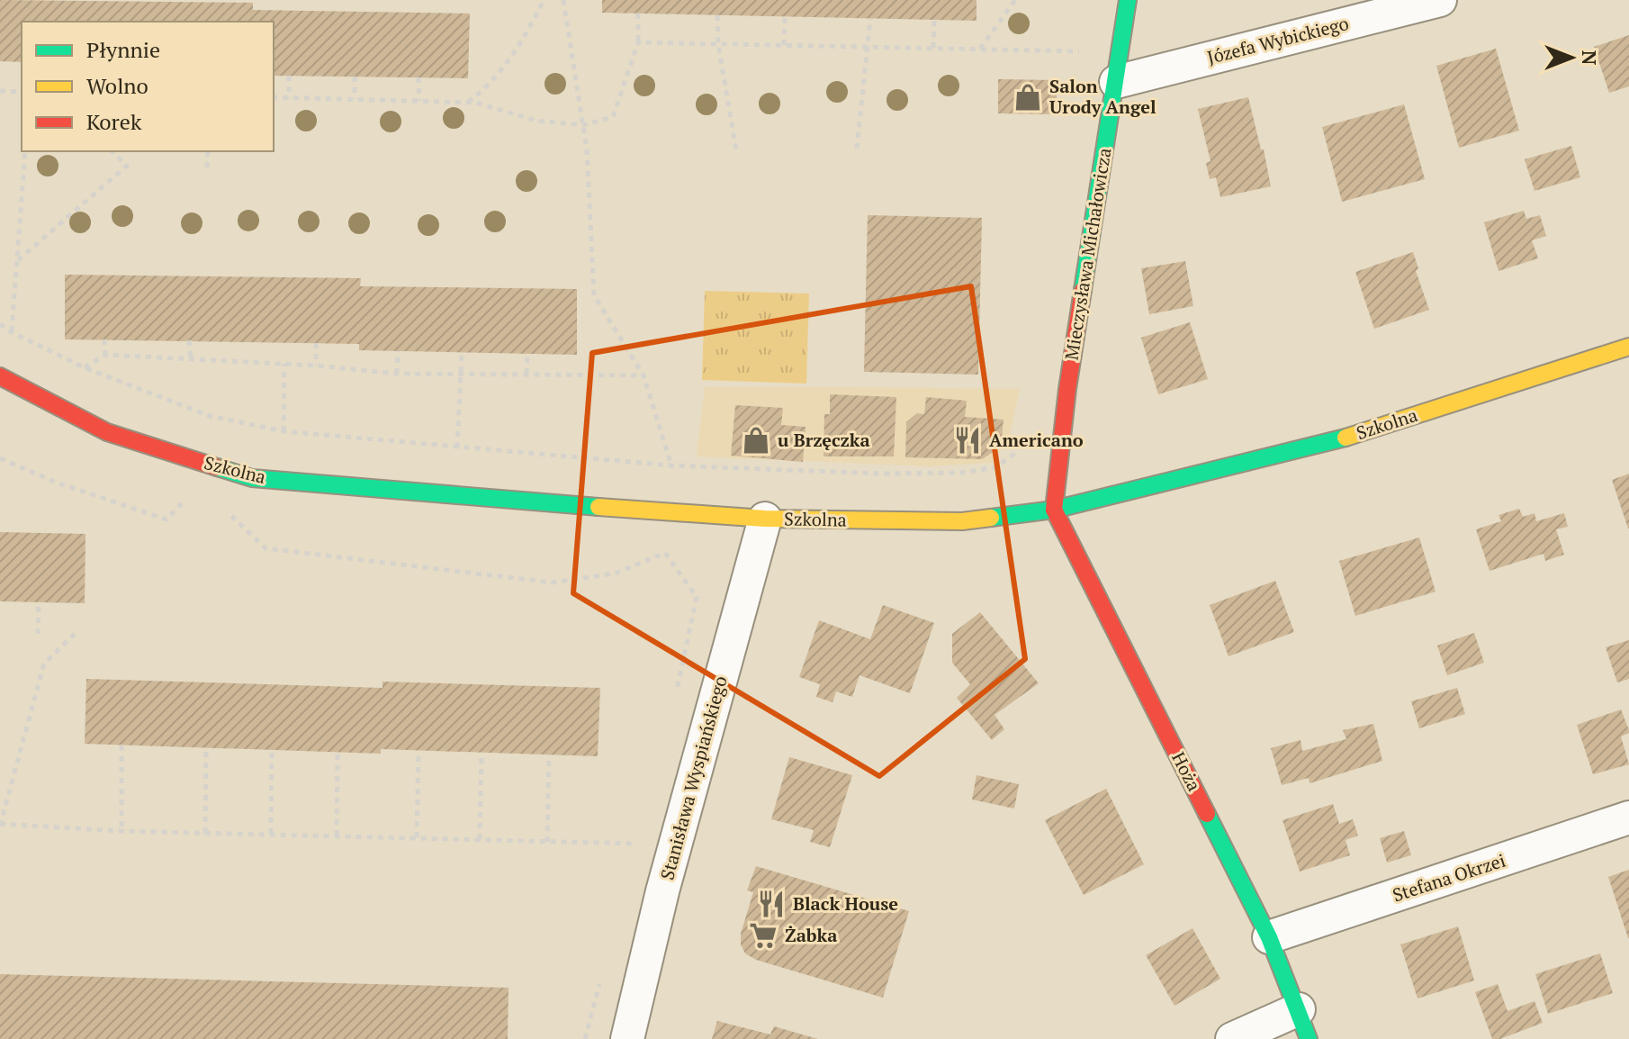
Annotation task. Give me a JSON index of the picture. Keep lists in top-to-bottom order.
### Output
{
  "streets": {
    "street": [
      "Józefa Wybickiego",
      "Mieczysława Michałowicza",
      "Szkolna",
      "Hoża",
      "Stanisława Wyspiańskiego",
      "Stefana Okrzei"
    ]
  },
  "crossings": [
    ["Józefa Wybickiego", "Mieczysława Michałowicza"],
    ["Mieczysława Michałowicza", "Szkolna"],
    ["Mieczysława Michałowicza", "Hoża"],
    ["Szkolna", "Hoża"],
    ["Szkolna", "Stanisława Wyspiańskiego"],
    ["Hoża", "Stefana Okrzei"]
  ],
  "places": {
    "shop": ["Salon Urody Angel", "u Brzęczka"],
    "restaurant": ["Americano", "Black House"],
    "supermarket": ["Żabka"]
  },
  "legend": ["Płynnie", "Wolno", "Korek"],
  "north": "right"
}
